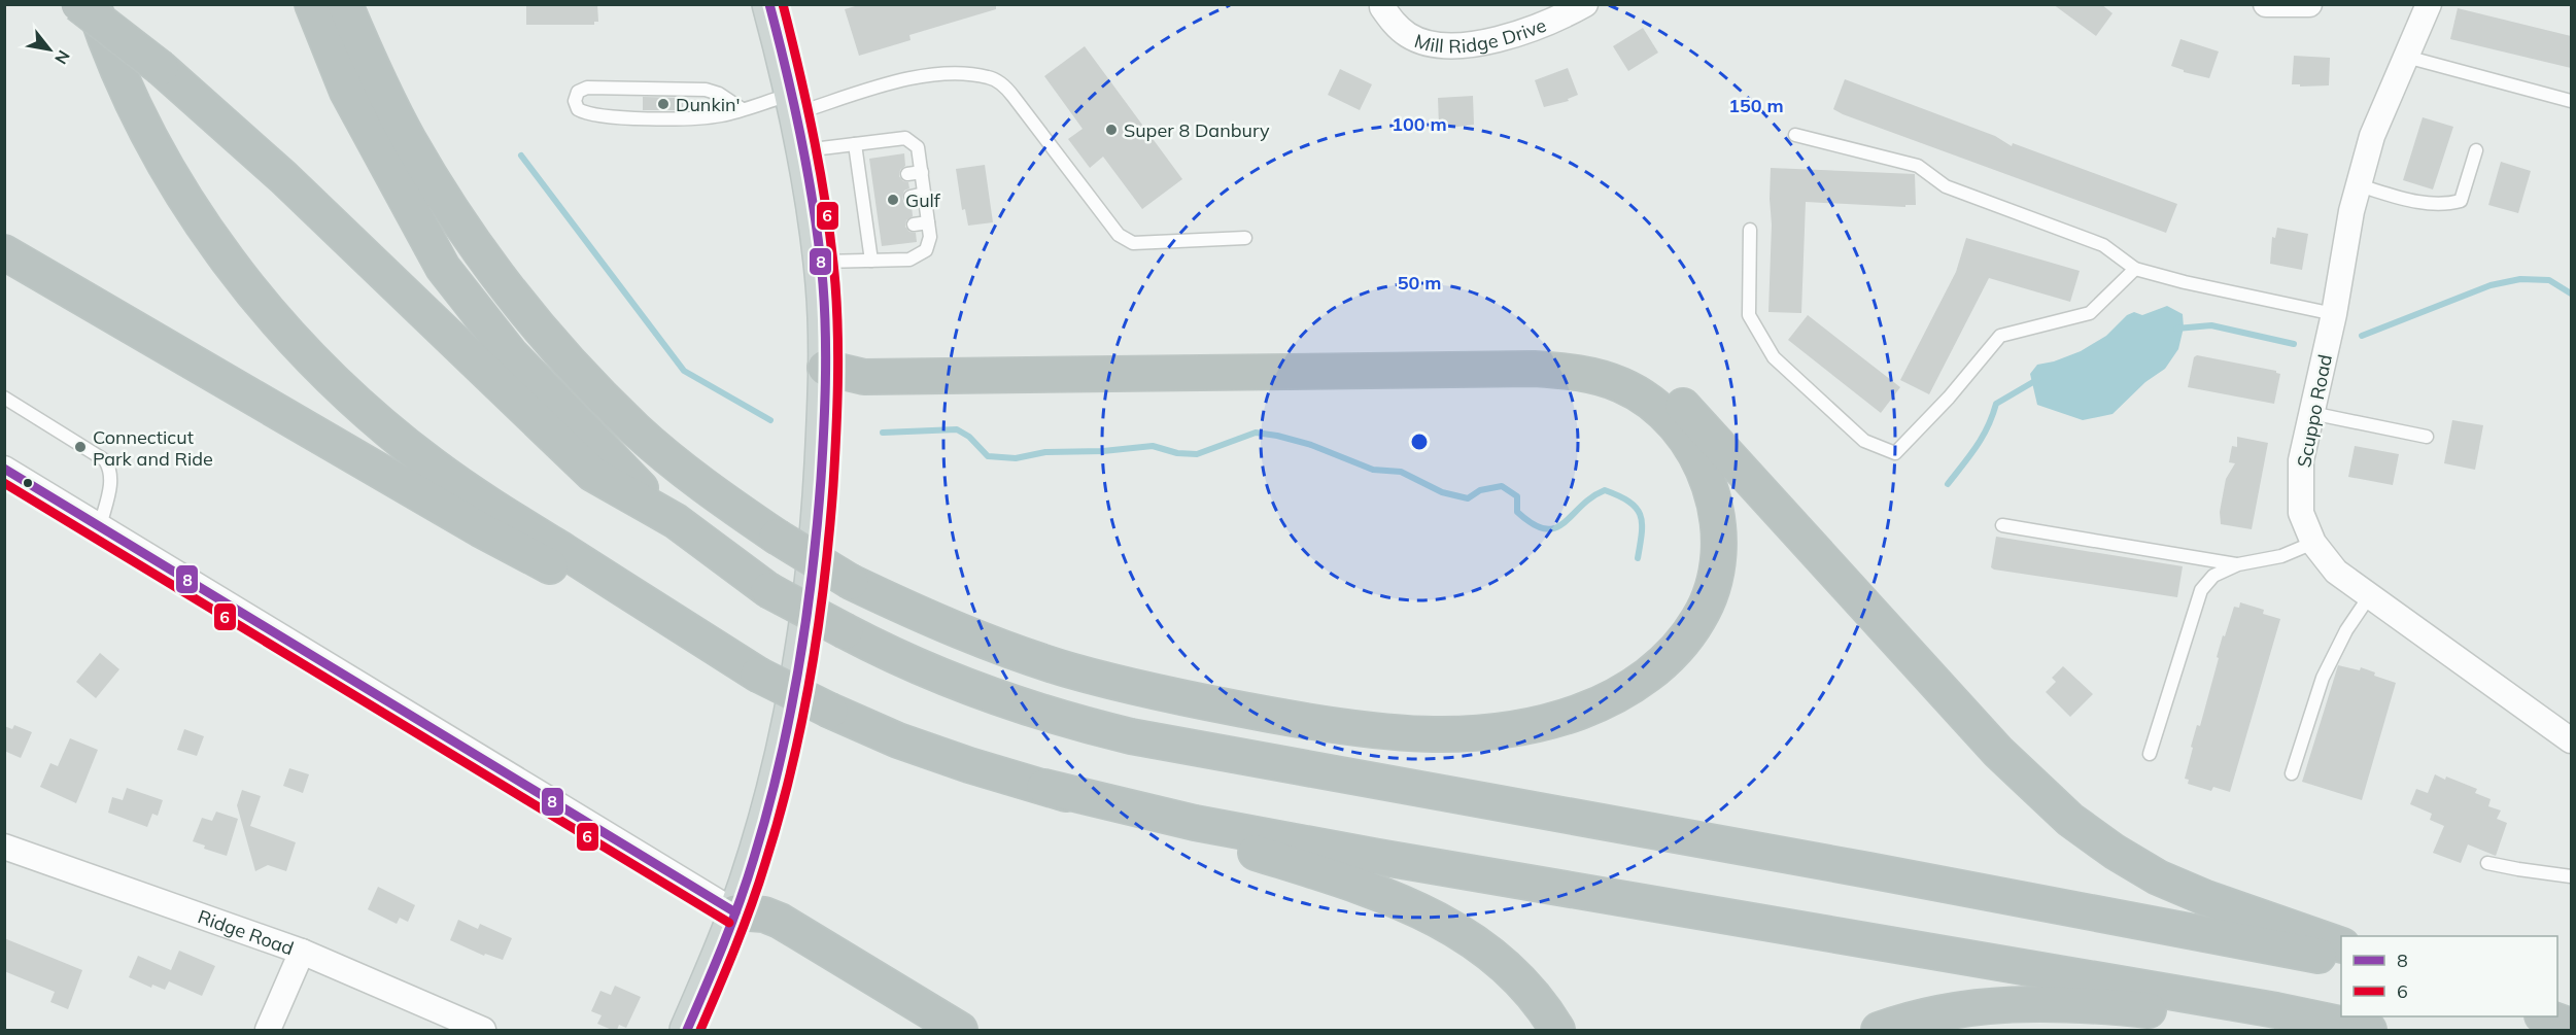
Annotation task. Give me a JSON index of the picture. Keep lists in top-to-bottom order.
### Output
{
  "streets": {
    "street": ["Mill Ridge Drive", "Scuppo Road", "Ridge Road"]
  },
  "places": [
    "Dunkin'",
    "Super 8 Danbury",
    "Gulf",
    "Connecticut Park and Ride"
  ],
  "lines": ["transit line 8", "transit line 6"],
  "legend": ["8", "6"],
  "north": "bottom right",
  "rings": ["150 m", "100 m", "50 m"]
}
